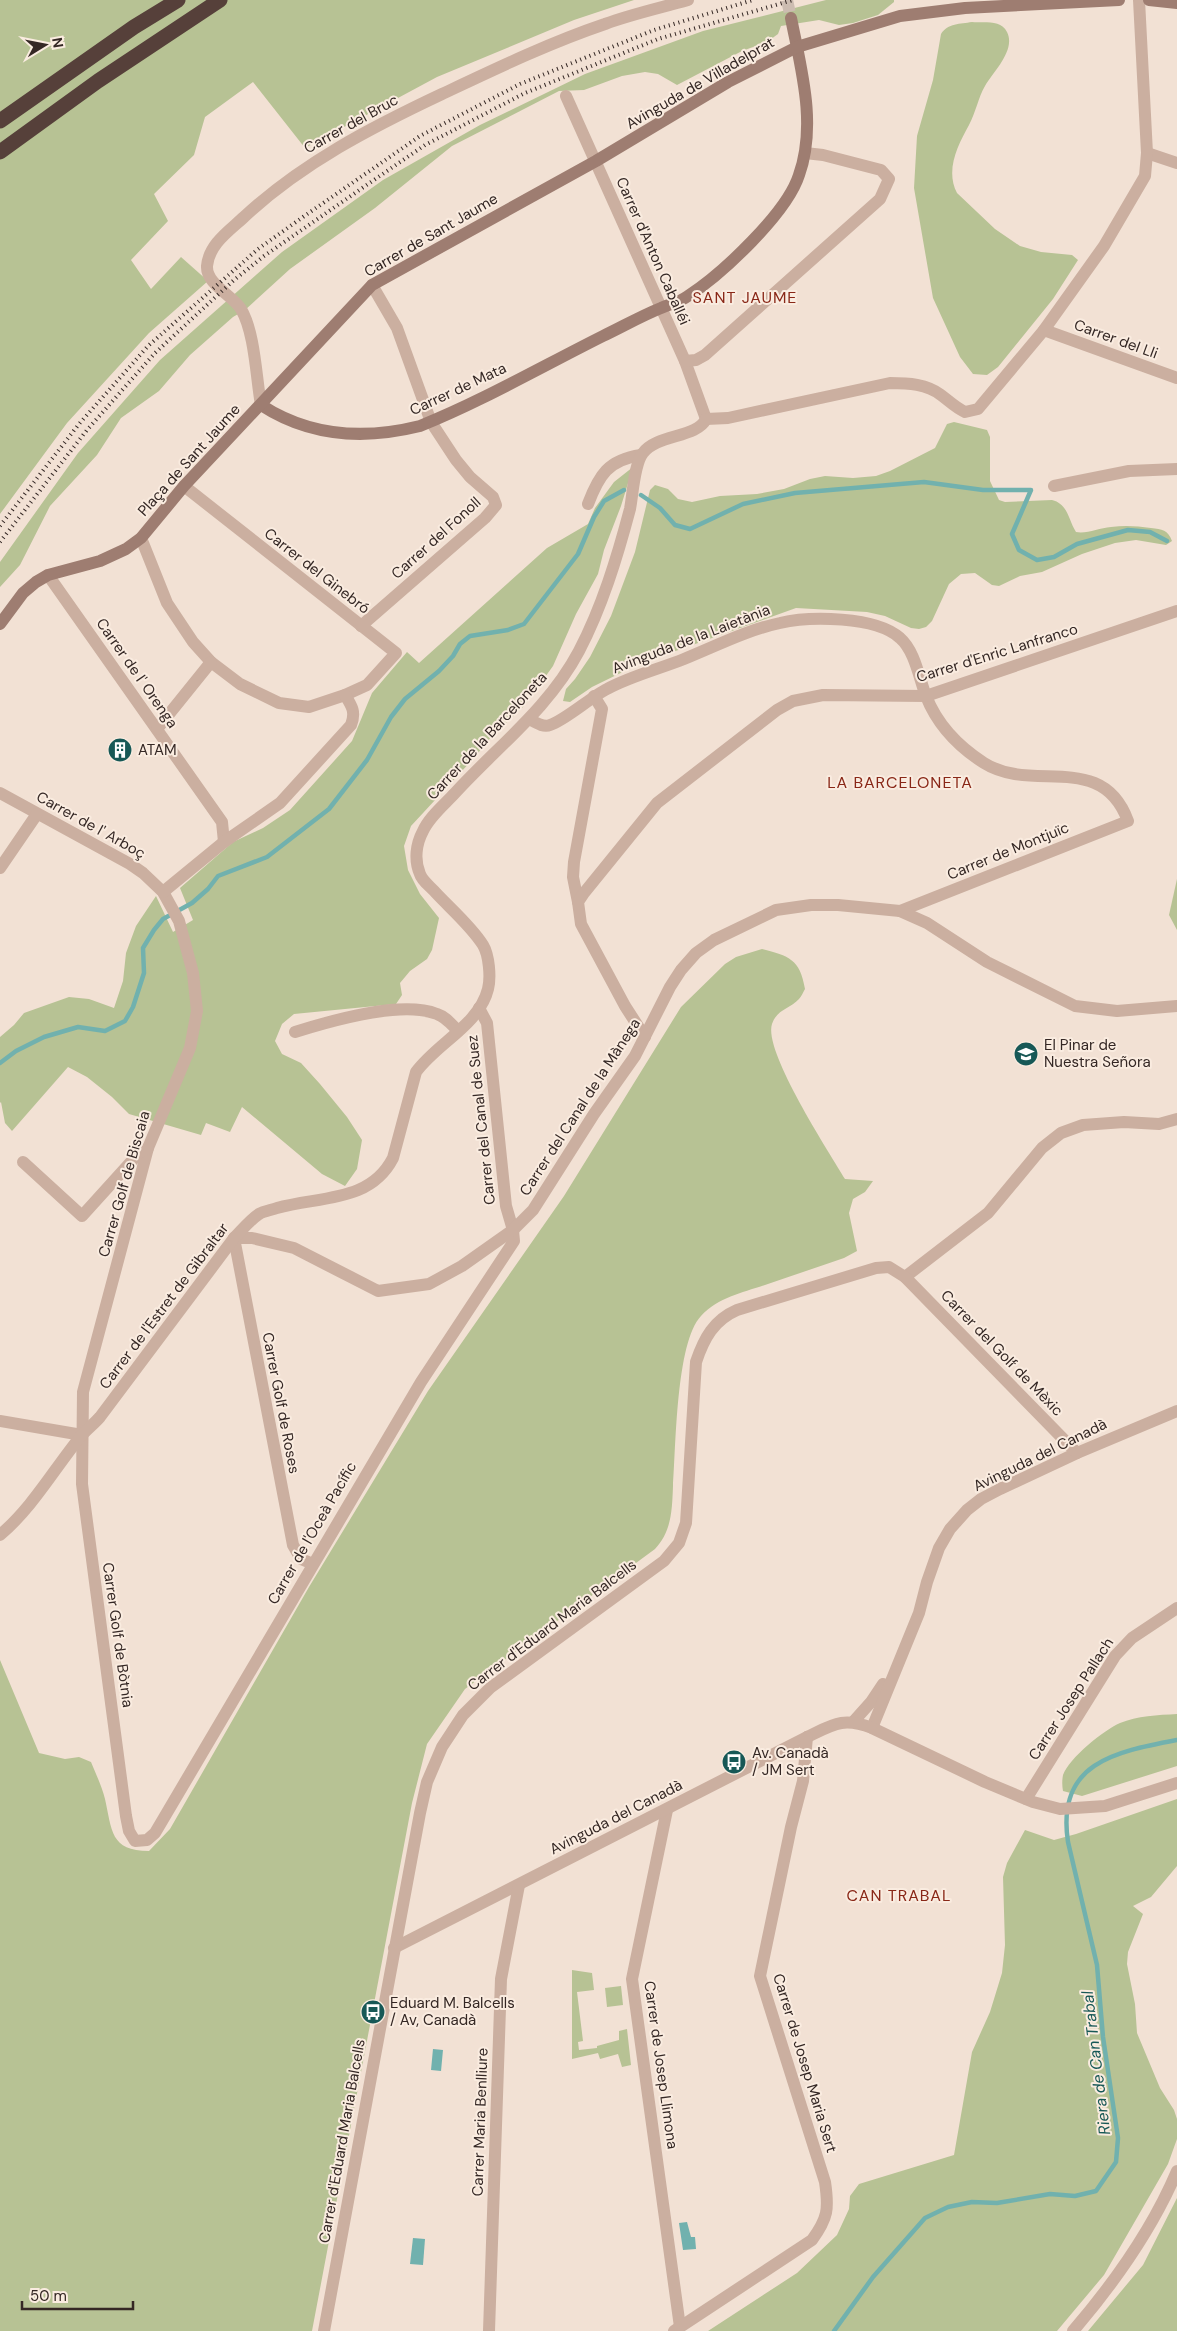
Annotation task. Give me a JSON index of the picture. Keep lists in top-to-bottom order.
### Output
{
  "streets": {
    "street": [
      "Avinguda de Villadelprat",
      "Carrer del Bruc",
      "Carrer de Sant Jaume",
      "Carrer d'Anton Caballéi",
      "Carrer del Lli",
      "Carrer de Mata",
      "Plaça de Sant Jaume",
      "Carrer del Fonoll",
      "Carrer del Ginebró",
      "Avinguda de la Laietània",
      "Carrer d'Enric Lanfranco",
      "Carrer de l' Orenga",
      "Carrer de la Barceloneta",
      "Carrer de l' Arboç",
      "Carrer de Montjuïc",
      "Carrer del Canal de la Mànega",
      "Carrer del Canal de Suez",
      "Carrer Golf de Biscaia",
      "Carrer de l'Estret de Gibraltar",
      "Carrer del Golf de Mèxic",
      "Carrer Golf de Roses",
      "Avinguda del Canadà",
      "Carrer de l'Oceà Pacífic",
      "Carrer d'Eduard Maria Balcells",
      "Carrer Golf de Bòtnia",
      "Carrer Josep Pallach",
      "Carrer de Josep Maria Sert",
      "Carrer de Josep Llimona",
      "Carrer Maria Benlliure"
    ]
  },
  "crossings": [
    ["Avinguda de Villadelprat", "Carrer de Sant Jaume"],
    ["Avinguda de Villadelprat", "Carrer d'Anton Caballéi"],
    ["Avinguda de Villadelprat", "Carrer de Mata"],
    ["Carrer del Bruc", "Carrer de Sant Jaume"],
    ["Carrer del Bruc", "Carrer de Mata"],
    ["Carrer del Bruc", "Plaça de Sant Jaume"],
    ["Carrer de Sant Jaume", "Carrer d'Anton Caballéi"],
    ["Carrer de Sant Jaume", "Carrer de Mata"],
    ["Carrer de Sant Jaume", "Plaça de Sant Jaume"],
    ["Carrer de Sant Jaume", "Carrer del Fonoll"],
    ["Carrer d'Anton Caballéi", "Carrer de Mata"],
    ["Carrer de Mata", "Plaça de Sant Jaume"],
    ["Carrer de Mata", "Carrer del Fonoll"],
    ["Plaça de Sant Jaume", "Carrer del Ginebró"],
    ["Plaça de Sant Jaume", "Carrer de l' Orenga"],
    ["Carrer del Fonoll", "Carrer del Ginebró"],
    ["Avinguda de la Laietània", "Carrer d'Enric Lanfranco"],
    ["Avinguda de la Laietània", "Carrer de la Barceloneta"],
    ["Avinguda de la Laietània", "Carrer de Montjuïc"],
    ["Carrer de la Barceloneta", "Carrer del Canal de Suez"],
    ["Carrer de la Barceloneta", "Carrer de l'Estret de Gibraltar"],
    ["Carrer de l' Arboç", "Carrer Golf de Biscaia"],
    ["Carrer de Montjuïc", "Carrer del Canal de la Mànega"],
    ["Carrer del Canal de la Mànega", "Carrer del Canal de Suez"],
    ["Carrer del Canal de la Mànega", "Carrer de l'Estret de Gibraltar"],
    ["Carrer del Canal de la Mànega", "Carrer Golf de Roses"],
    ["Carrer del Canal de la Mànega", "Carrer de l'Oceà Pacífic"],
    ["Carrer del Canal de Suez", "Carrer de l'Estret de Gibraltar"],
    ["Carrer del Canal de Suez", "Carrer de l'Oceà Pacífic"],
    ["Carrer Golf de Biscaia", "Carrer de l'Estret de Gibraltar"],
    ["Carrer Golf de Biscaia", "Carrer Golf de Bòtnia"],
    ["Carrer de l'Estret de Gibraltar", "Carrer Golf de Roses"],
    ["Carrer de l'Estret de Gibraltar", "Carrer Golf de Bòtnia"],
    ["Carrer del Golf de Mèxic", "Avinguda del Canadà"],
    ["Carrer del Golf de Mèxic", "Carrer d'Eduard Maria Balcells"],
    ["Carrer Golf de Roses", "Carrer de l'Oceà Pacífic"],
    ["Avinguda del Canadà", "Carrer d'Eduard Maria Balcells"],
    ["Avinguda del Canadà", "Carrer de Josep Maria Sert"],
    ["Avinguda del Canadà", "Carrer de Josep Llimona"],
    ["Avinguda del Canadà", "Carrer Maria Benlliure"],
    ["Carrer de l'Oceà Pacífic", "Carrer Golf de Bòtnia"],
    ["Carrer de Josep Maria Sert", "Carrer de Josep Llimona"]
  ],
  "districts": ["SANT JAUME", "LA BARCELONETA", "CAN TRABAL"],
  "water": ["Riera de Can Trabal"],
  "places": {
    "building": ["ATAM"],
    "school or university": ["El Pinar de Nuestra Señora"],
    "bus stop": ["Av. Canadà / JM Sert", "Eduard M. Balcells / Av, Canadà"]
  },
  "scale_bar": "50 m",
  "north": "right"
}
